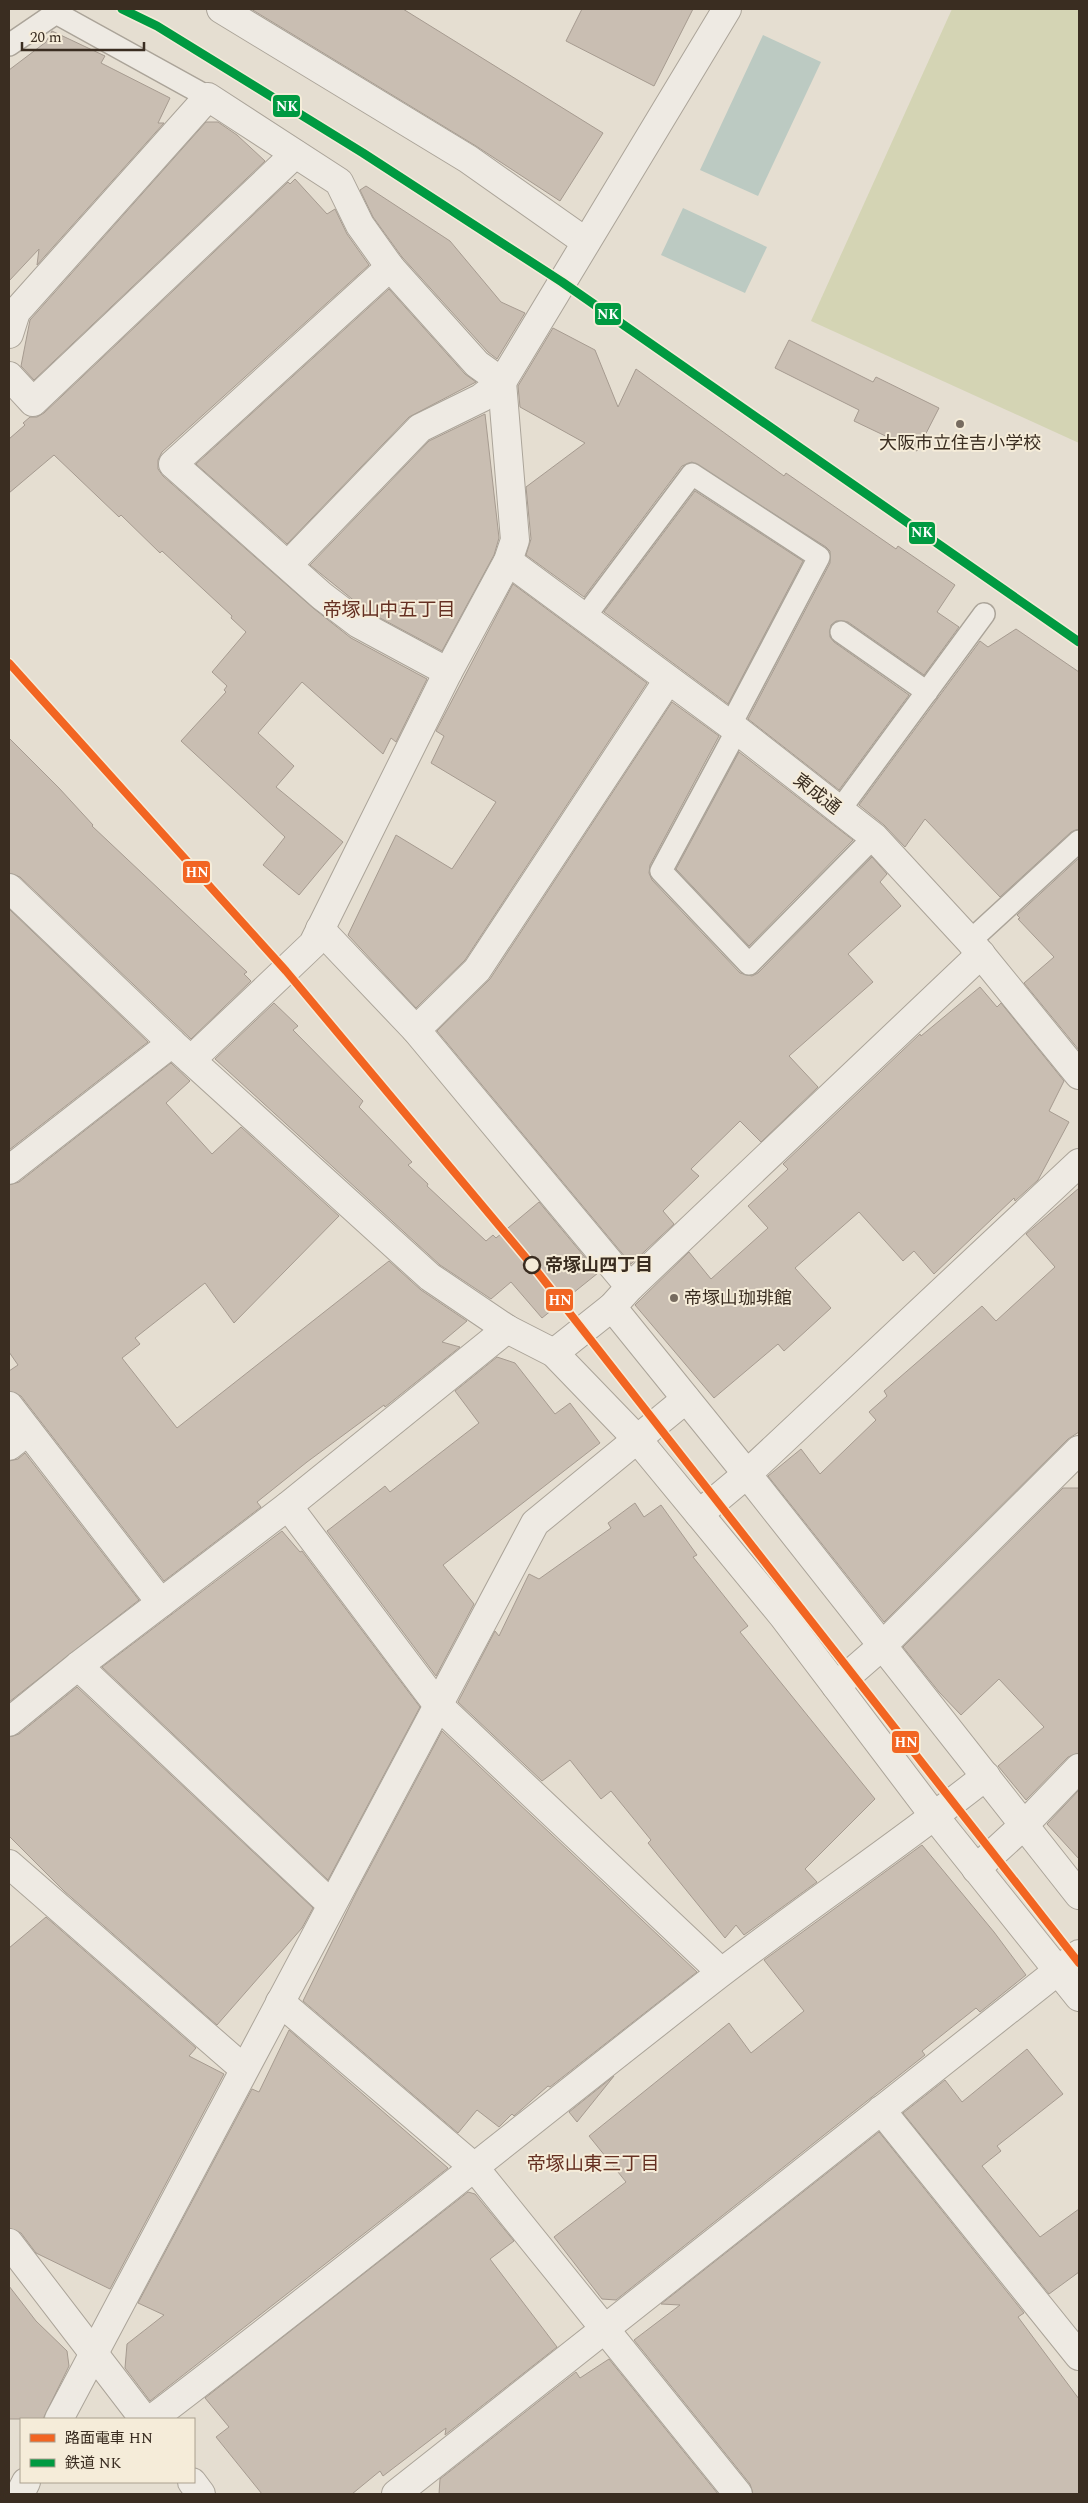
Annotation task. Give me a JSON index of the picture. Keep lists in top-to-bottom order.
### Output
{
  "streets": {
    "street": ["東成通"]
  },
  "districts": ["帝塚山中五丁目", "帝塚山東三丁目"],
  "places": ["大阪市立住吉小学校", "帝塚山四丁目", "帝塚山珈琲館"],
  "lines": ["rail line NK", "tram line HN"],
  "legend": ["路面電車 HN", "鉄道 NK"],
  "scale_bar": "20 m"
}
